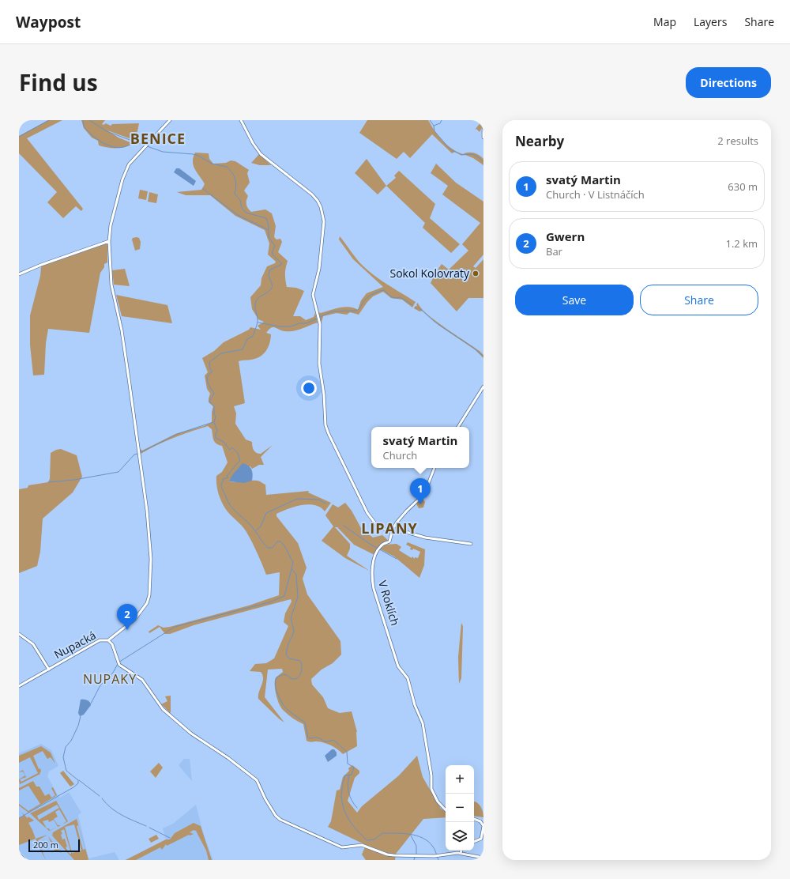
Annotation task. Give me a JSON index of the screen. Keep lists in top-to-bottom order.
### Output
{
  "streets": {
    "street": ["V Roklích", "Nupacká"]
  },
  "districts": ["BENICE", "LIPANY", "NUPAKY"],
  "places": ["Sokol Kolovraty"],
  "scale_bar": "200 m",
  "page": {
    "header": "Waypost",
    "nav": ["Map", "Layers", "Share"],
    "title": "Find us",
    "buttons": [
      "Directions",
      ["Save", "Share"]
    ],
    "heading": ["Nearby", "2 results"],
    "list": [
      {
        "mark": "1",
        "name": "svatý Martin",
        "note": "Church · V Listnáčích",
        "value": "630 m"
      },
      {
        "mark": "2",
        "name": "Gwern",
        "note": "Bar",
        "value": "1.2 km"
      }
    ],
    "popup": ["svatý Martin", "Church"],
    "pins": ["1", "2"],
    "map_buttons": ["+", "−"],
    "scale": "200 m"
  }
}
